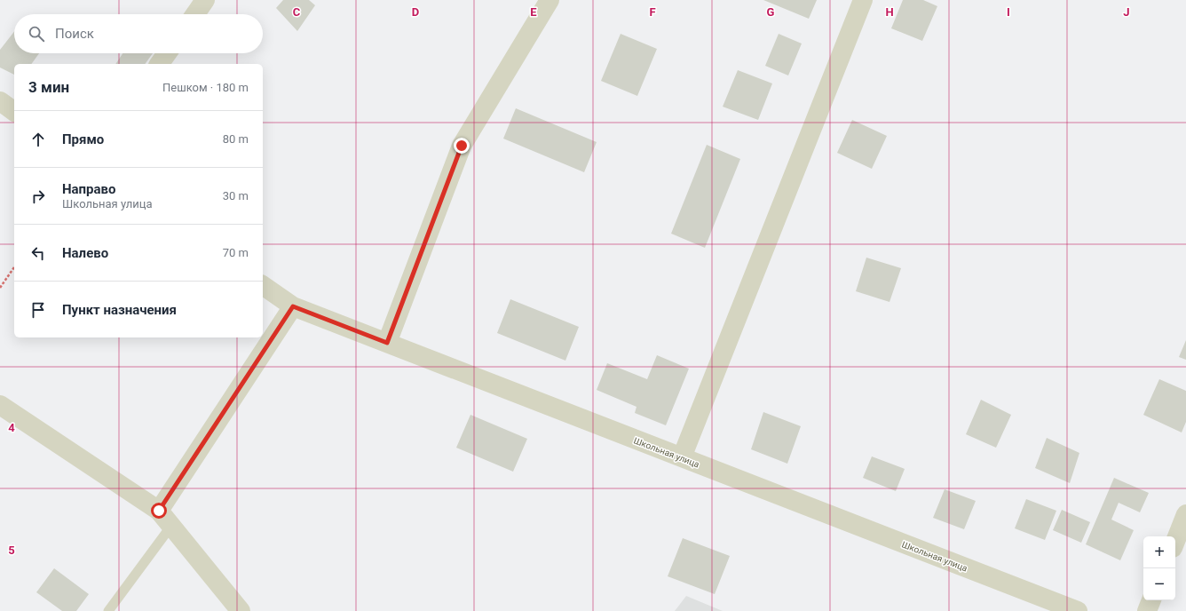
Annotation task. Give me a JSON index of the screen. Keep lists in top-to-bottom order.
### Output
{
  "streets": {
    "street": ["Школьная улица"]
  },
  "page": {
    "search": "Поиск",
    "heading": ["3 мин", "Пешком · 180 m"],
    "list": [
      ["Прямо", "80 m"],
      ["Направо", "Школьная улица", "30 m"],
      ["Налево", "70 m"],
      "Пункт назначения"
    ],
    "map_buttons": ["+", "−"]
  },
  "grid": {
    "columns": [
      "C",
      "D",
      "E",
      "F",
      "G",
      "H",
      "I",
      "J"
    ],
    "rows": ["4", "5"]
  }
}
